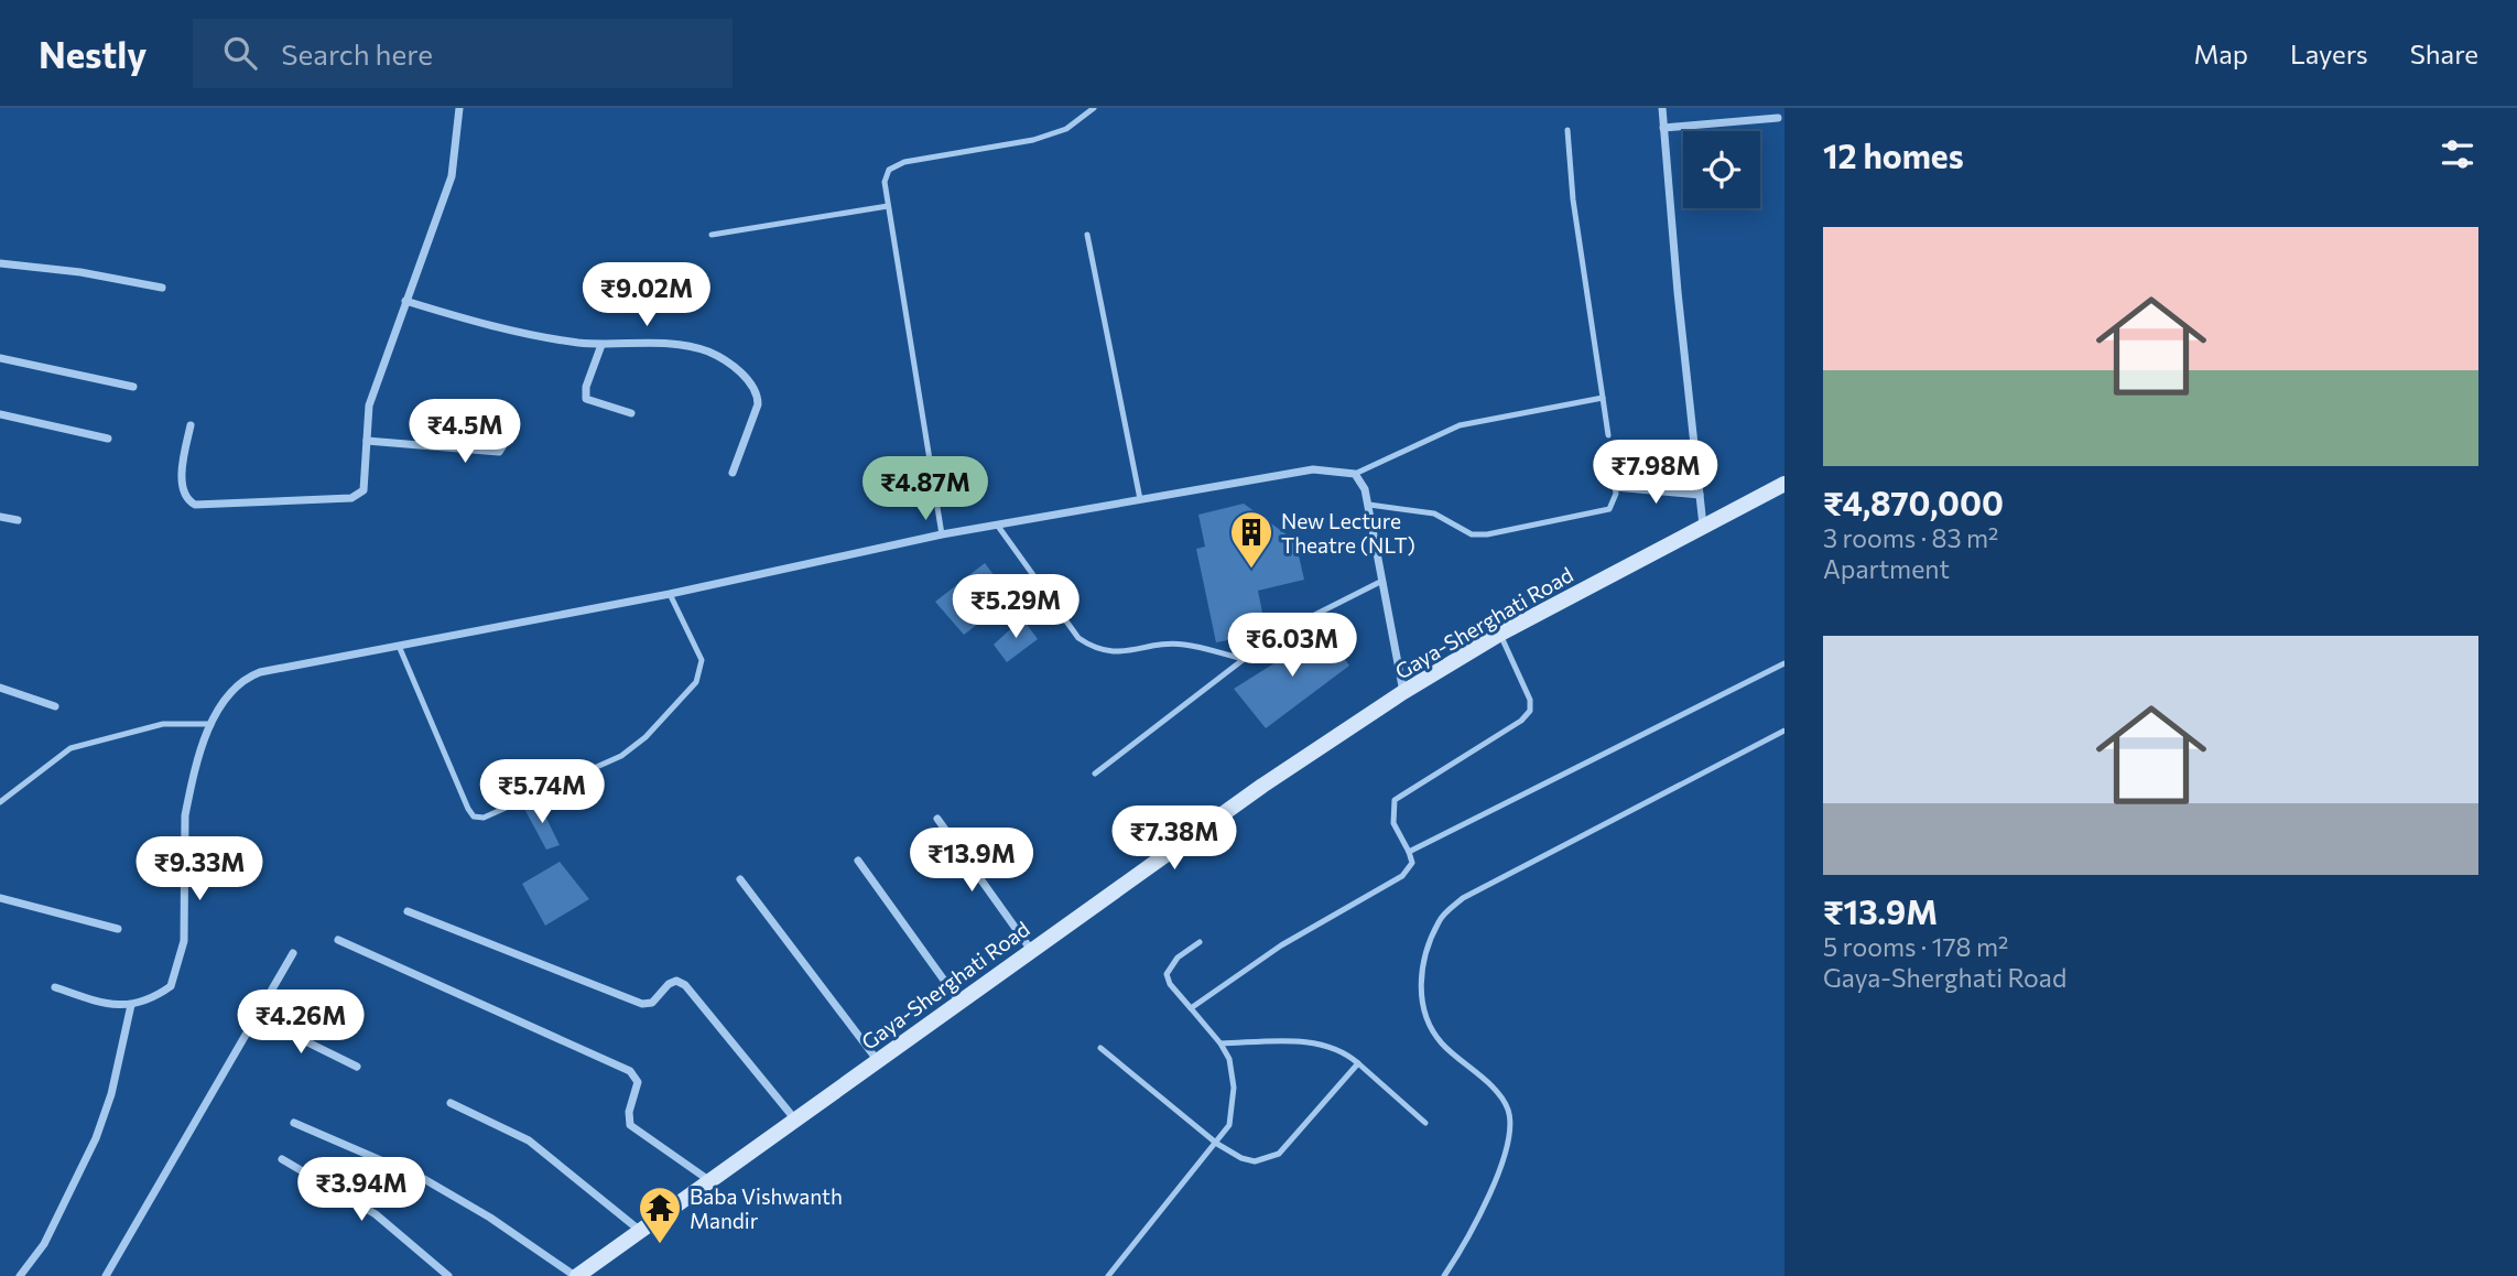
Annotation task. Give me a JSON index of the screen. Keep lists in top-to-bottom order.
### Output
{
  "streets": {
    "main road": ["Gaya-Sherghati Road"]
  },
  "places": {
    "building": ["New Lecture Theatre (NLT)"],
    "temple": ["Baba Vishwanth Mandir"]
  },
  "page": {
    "header": "Nestly",
    "search": "Search here",
    "nav": ["Map", "Layers", "Share"],
    "heading": "12 homes",
    "list": [
      {
        "name": "₹4,870,000",
        "note": "3 rooms · 83 m² · Apartment"
      },
      {
        "name": "₹13.9M",
        "note": "5 rooms · 178 m² · Gaya-Sherghati Road"
      }
    ],
    "price": [
      "₹9.02M",
      "₹4.5M",
      "₹7.98M",
      "₹4.87M",
      "₹5.29M",
      "₹6.03M",
      "₹5.74M",
      "₹7.38M",
      "₹13.9M",
      "₹9.33M",
      "₹4.26M",
      "₹3.94M"
    ]
  }
}
